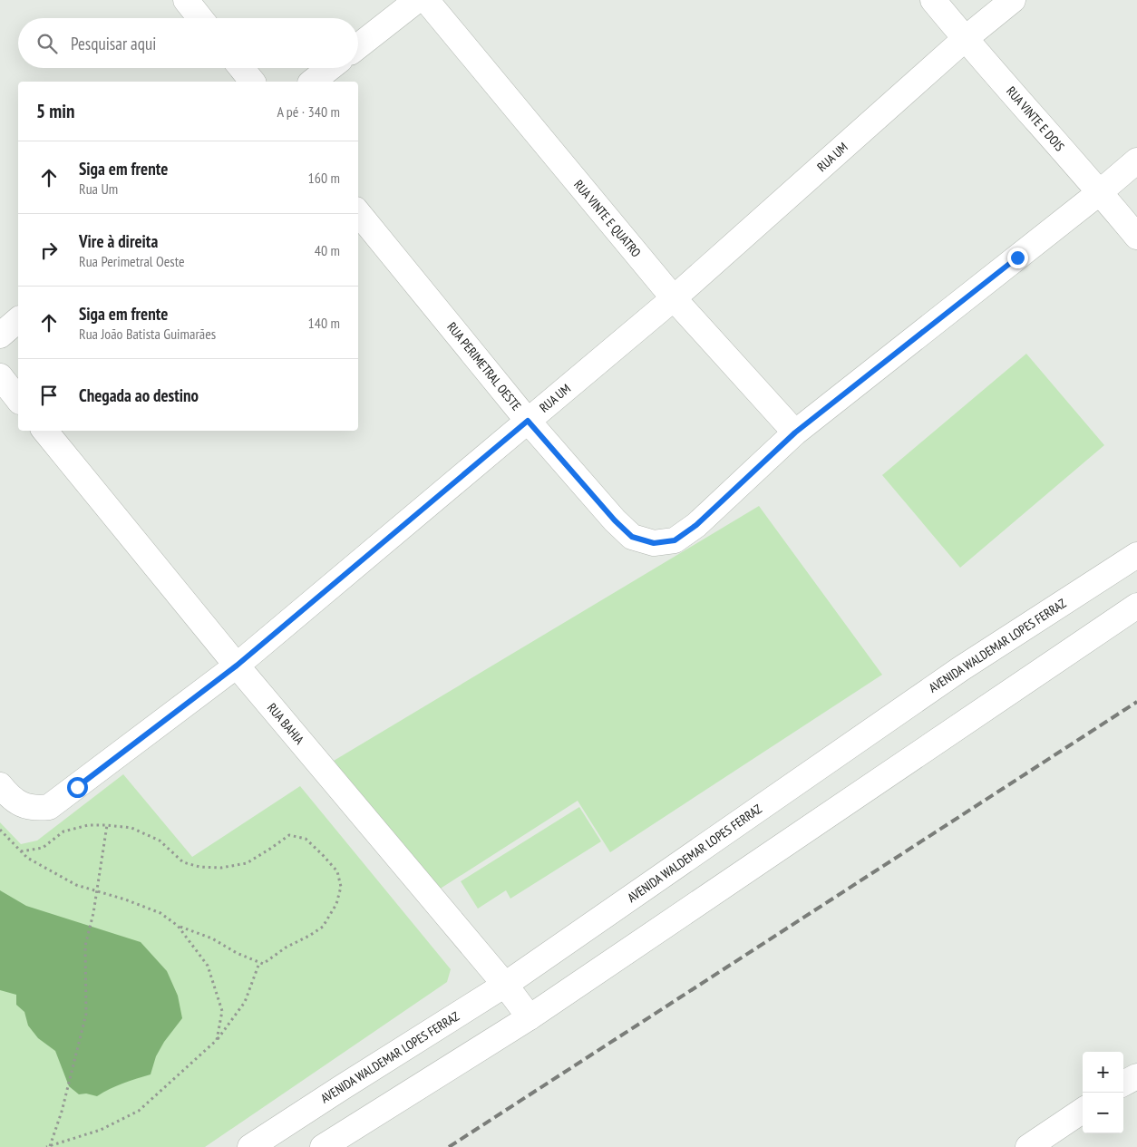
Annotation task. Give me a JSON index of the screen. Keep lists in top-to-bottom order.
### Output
{
  "streets": {
    "street": [
      "RUA VINTE E DOIS",
      "RUA UM",
      "RUA VINTE E QUATRO",
      "RUA PERIMETRAL OESTE",
      "AVENIDA WALDEMAR LOPES FERRAZ",
      "RUA BAHIA"
    ]
  },
  "crossings": [
    ["RUA VINTE E DOIS", "RUA UM"],
    ["RUA VINTE E DOIS", "RUA PERIMETRAL OESTE"],
    ["RUA UM", "RUA VINTE E QUATRO"],
    ["RUA UM", "RUA PERIMETRAL OESTE"],
    ["RUA UM", "RUA BAHIA"],
    ["RUA VINTE E QUATRO", "RUA PERIMETRAL OESTE"],
    ["AVENIDA WALDEMAR LOPES FERRAZ", "RUA BAHIA"]
  ],
  "page": {
    "search": "Pesquisar aqui",
    "heading": ["5 min", "A pé · 340 m"],
    "list": [
      ["Siga em frente", "Rua Um", "160 m"],
      ["Vire à direita", "Rua Perimetral Oeste", "40 m"],
      ["Siga em frente", "Rua João Batista Guimarães", "140 m"],
      "Chegada ao destino"
    ],
    "map_buttons": ["+", "−"]
  }
}
